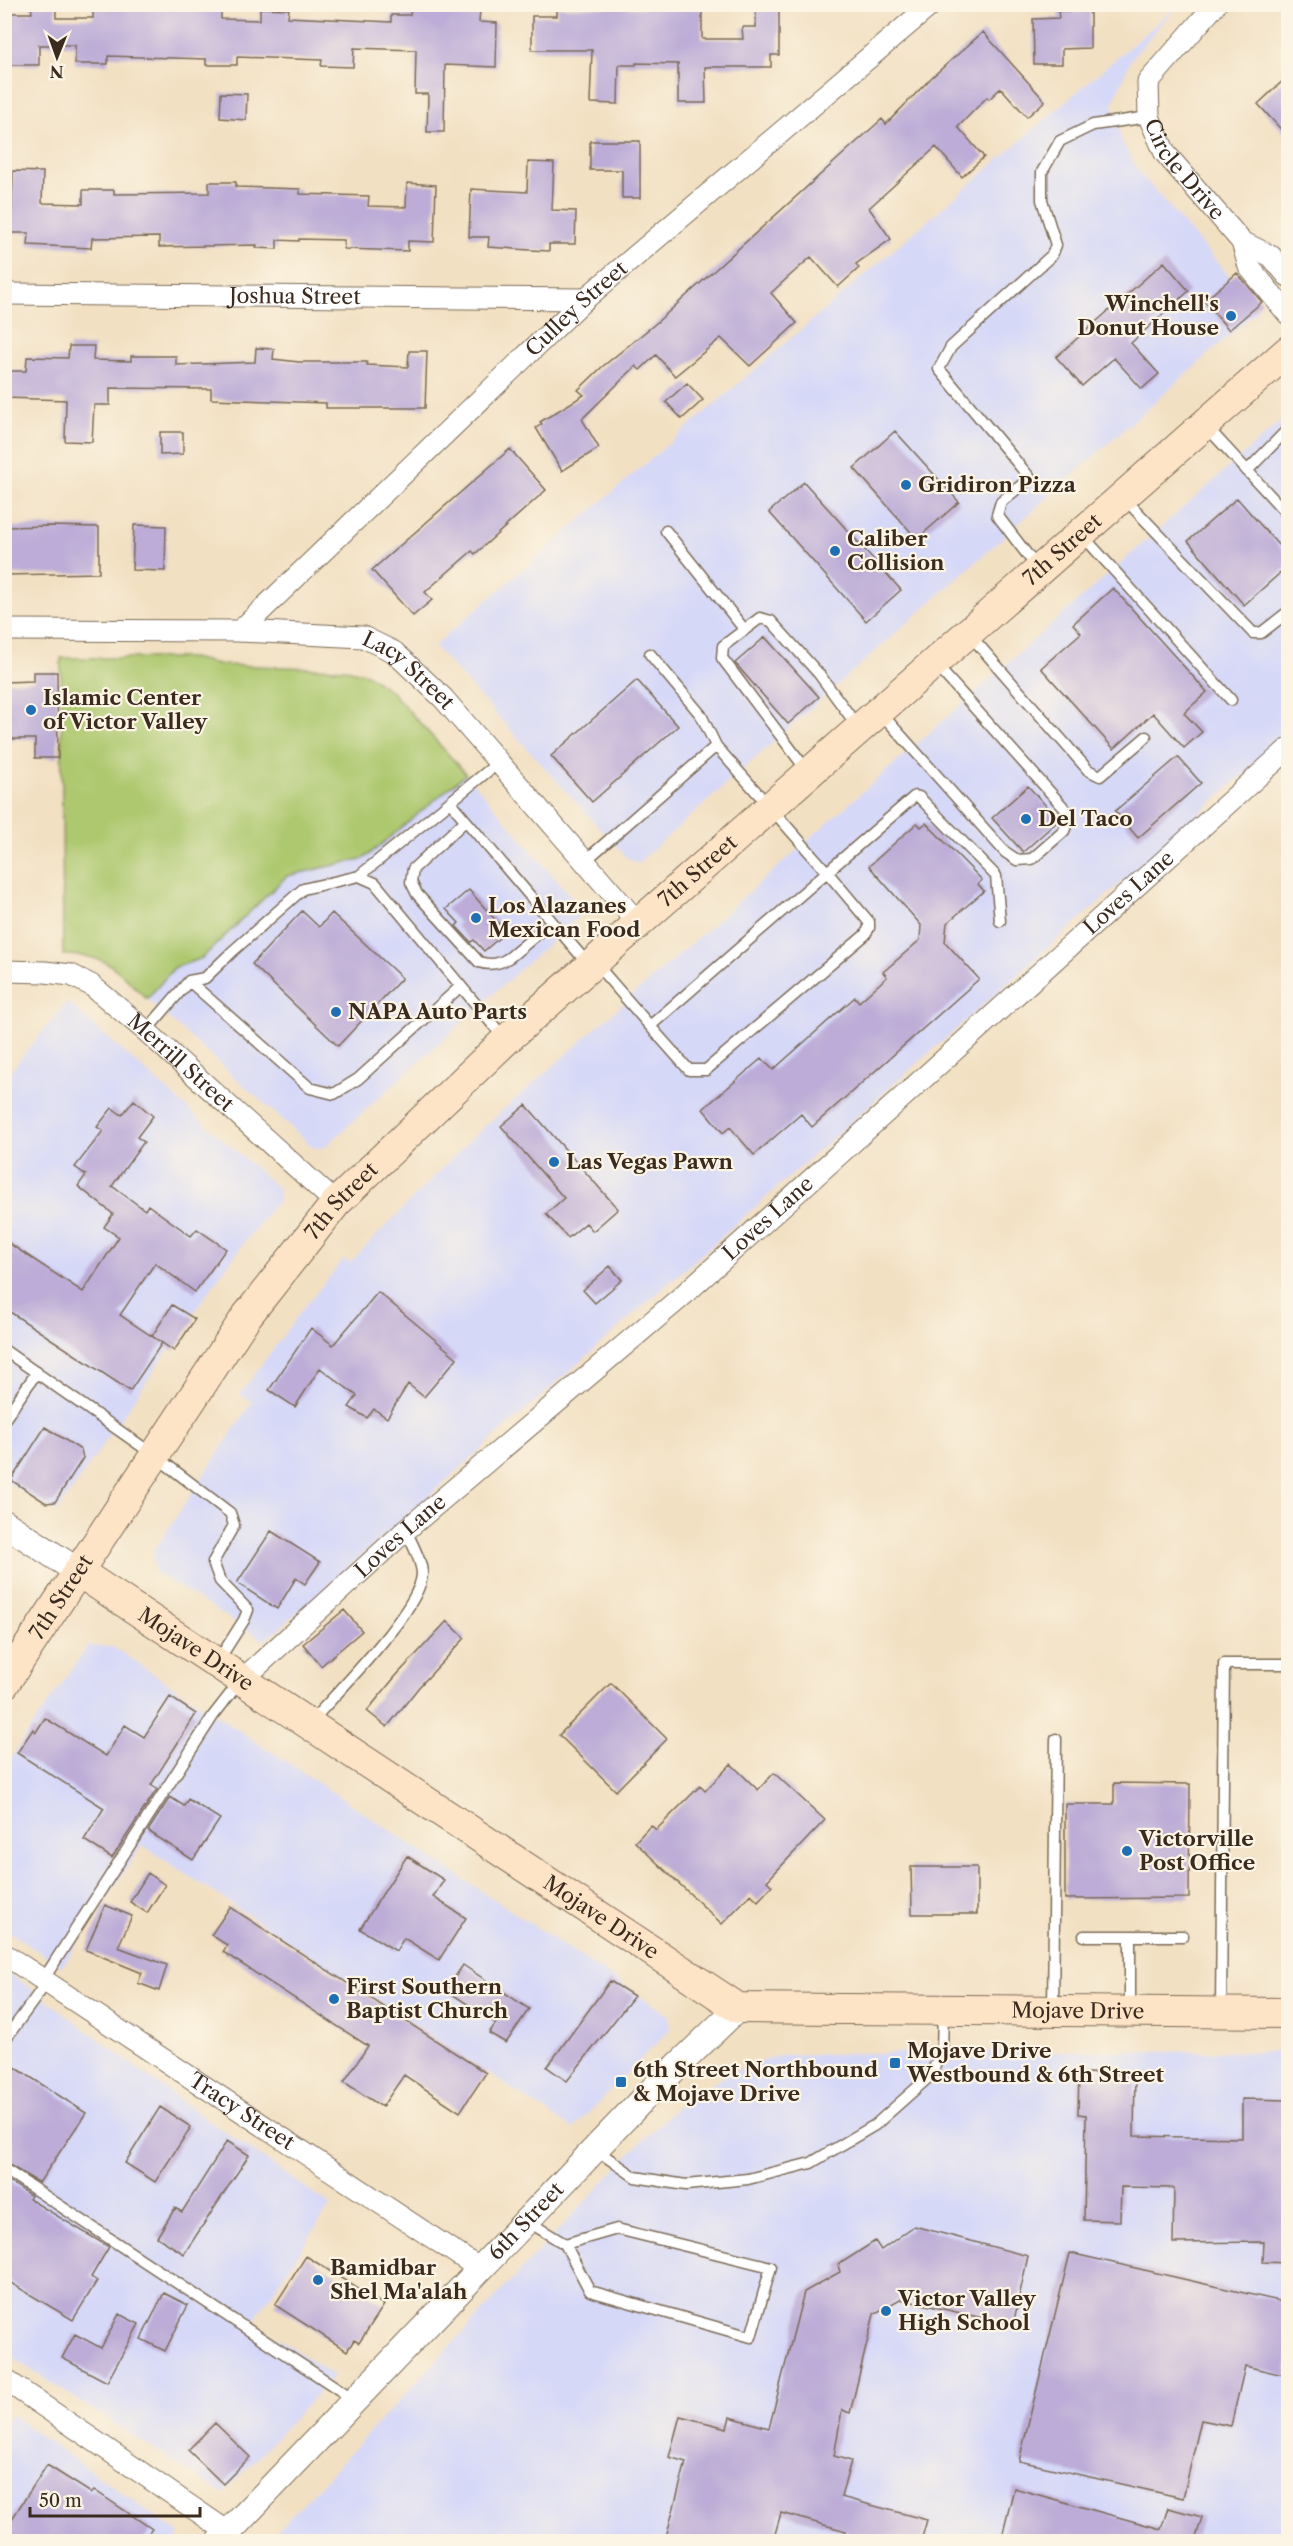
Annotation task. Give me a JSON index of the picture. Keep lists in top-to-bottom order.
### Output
{
  "streets": {
    "main road": ["7th Street", "Mojave Drive"],
    "street": [
      "Circle Drive",
      "Joshua Street",
      "Culley Street",
      "Lacy Street",
      "Loves Lane",
      "Merrill Street",
      "Tracy Street",
      "6th Street"
    ]
  },
  "crossings": [
    ["Joshua Street", "Culley Street"],
    ["Culley Street", "Lacy Street"],
    ["7th Street", "Lacy Street"],
    ["7th Street", "Merrill Street"],
    ["7th Street", "Mojave Drive"],
    ["Loves Lane", "Mojave Drive"],
    ["Mojave Drive", "6th Street"],
    ["Tracy Street", "6th Street"]
  ],
  "places": {
    "other": [
      "Winchell's Donut House",
      "Gridiron Pizza",
      "Caliber Collision",
      "Islamic Center of Victor Valley",
      "Del Taco",
      "Los Alazanes Mexican Food",
      "NAPA Auto Parts",
      "Las Vegas Pawn",
      "Victorville Post Office",
      "First Southern Baptist Church",
      "Bamidbar Shel Ma'alah",
      "Victor Valley High School"
    ],
    "transit": ["Mojave Drive Westbound & 6th Street", "6th Street Northbound & Mojave Drive"]
  },
  "scale_bar": "50 m",
  "north": "bottom"
}
